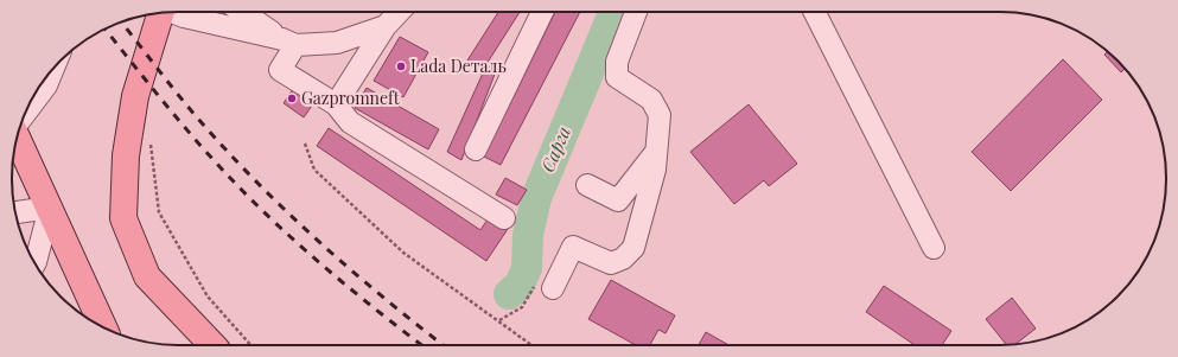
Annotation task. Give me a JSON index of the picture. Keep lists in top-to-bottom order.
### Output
{
  "water": ["Сарга"],
  "places": ["Lada Dеталь", "Gazpromneft"]
}
